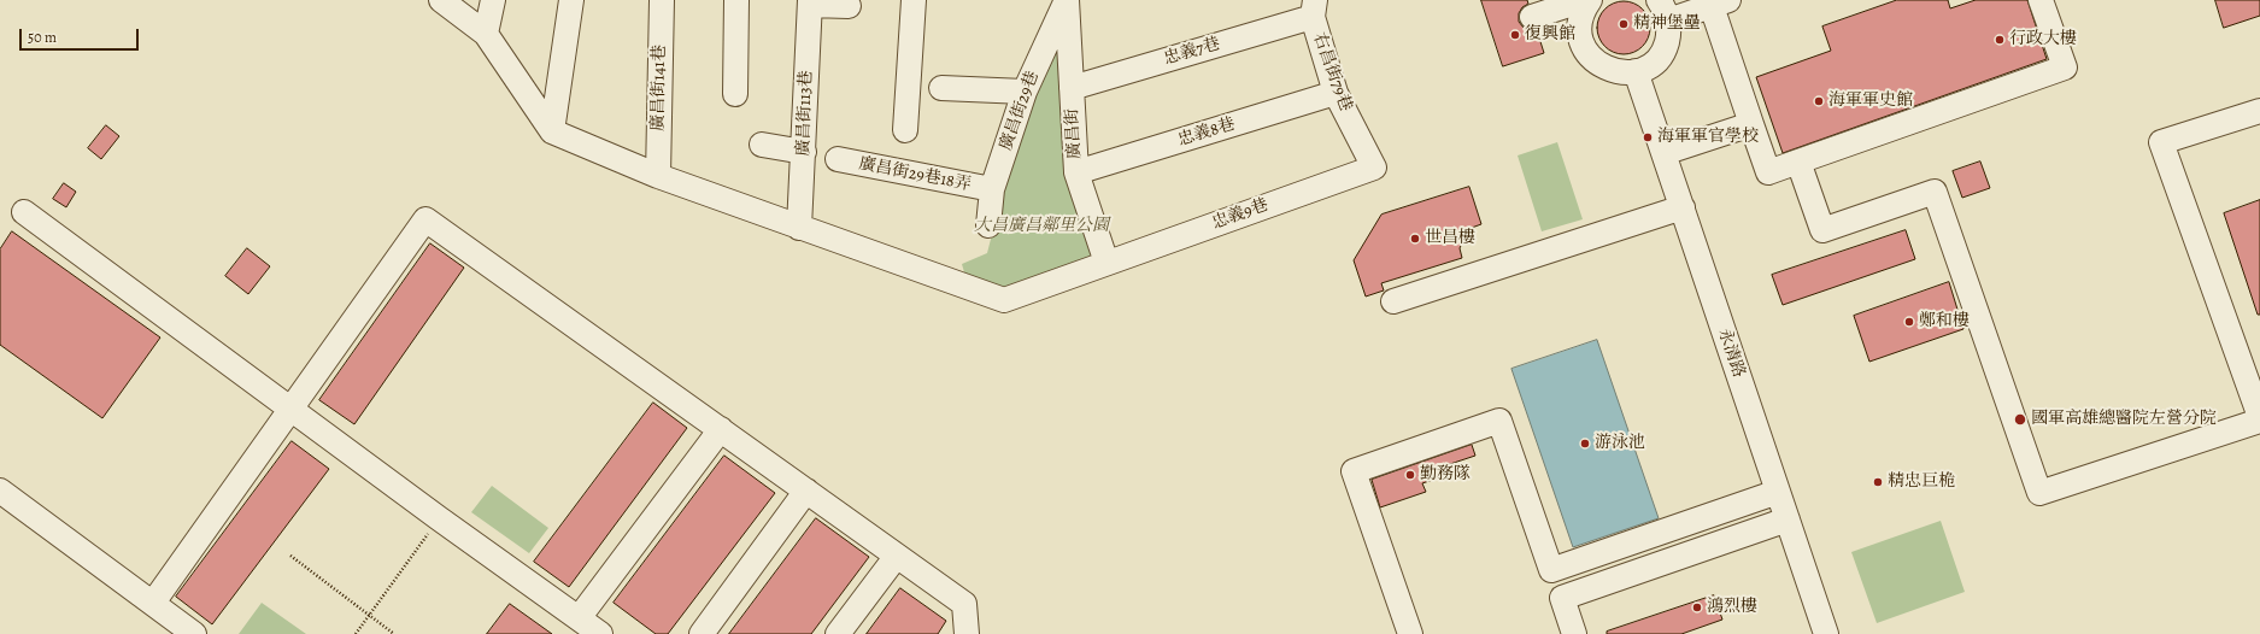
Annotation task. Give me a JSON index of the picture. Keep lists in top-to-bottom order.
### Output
{
  "streets": {
    "street": [
      "忠義7巷",
      "右昌街79巷",
      "廣昌街141巷",
      "廣昌街29巷",
      "廣昌街113巷",
      "忠義8巷",
      "廣昌街",
      "廣昌街29巷18弄",
      "忠義9巷",
      "永清路"
    ]
  },
  "crossings": [
    ["忠義7巷", "右昌街79巷"],
    ["忠義7巷", "廣昌街"],
    ["右昌街79巷", "忠義8巷"],
    ["右昌街79巷", "忠義9巷"],
    ["廣昌街141巷", "忠義9巷"],
    ["廣昌街29巷", "廣昌街"],
    ["廣昌街29巷", "廣昌街29巷18弄"],
    ["廣昌街113巷", "忠義9巷"],
    ["忠義8巷", "廣昌街"],
    ["廣昌街", "忠義9巷"]
  ],
  "parks": ["大昌廣昌鄰里公園"],
  "places": [
    "精神堡壘",
    "復興館",
    "行政大樓",
    "海軍軍史館",
    "海軍軍官學校",
    "世昌樓",
    "鄭和樓",
    "國軍高雄總醫院左營分院",
    "游泳池",
    "勤務隊",
    "精忠巨桅",
    "鴻烈樓"
  ],
  "scale_bar": "50 m"
}
